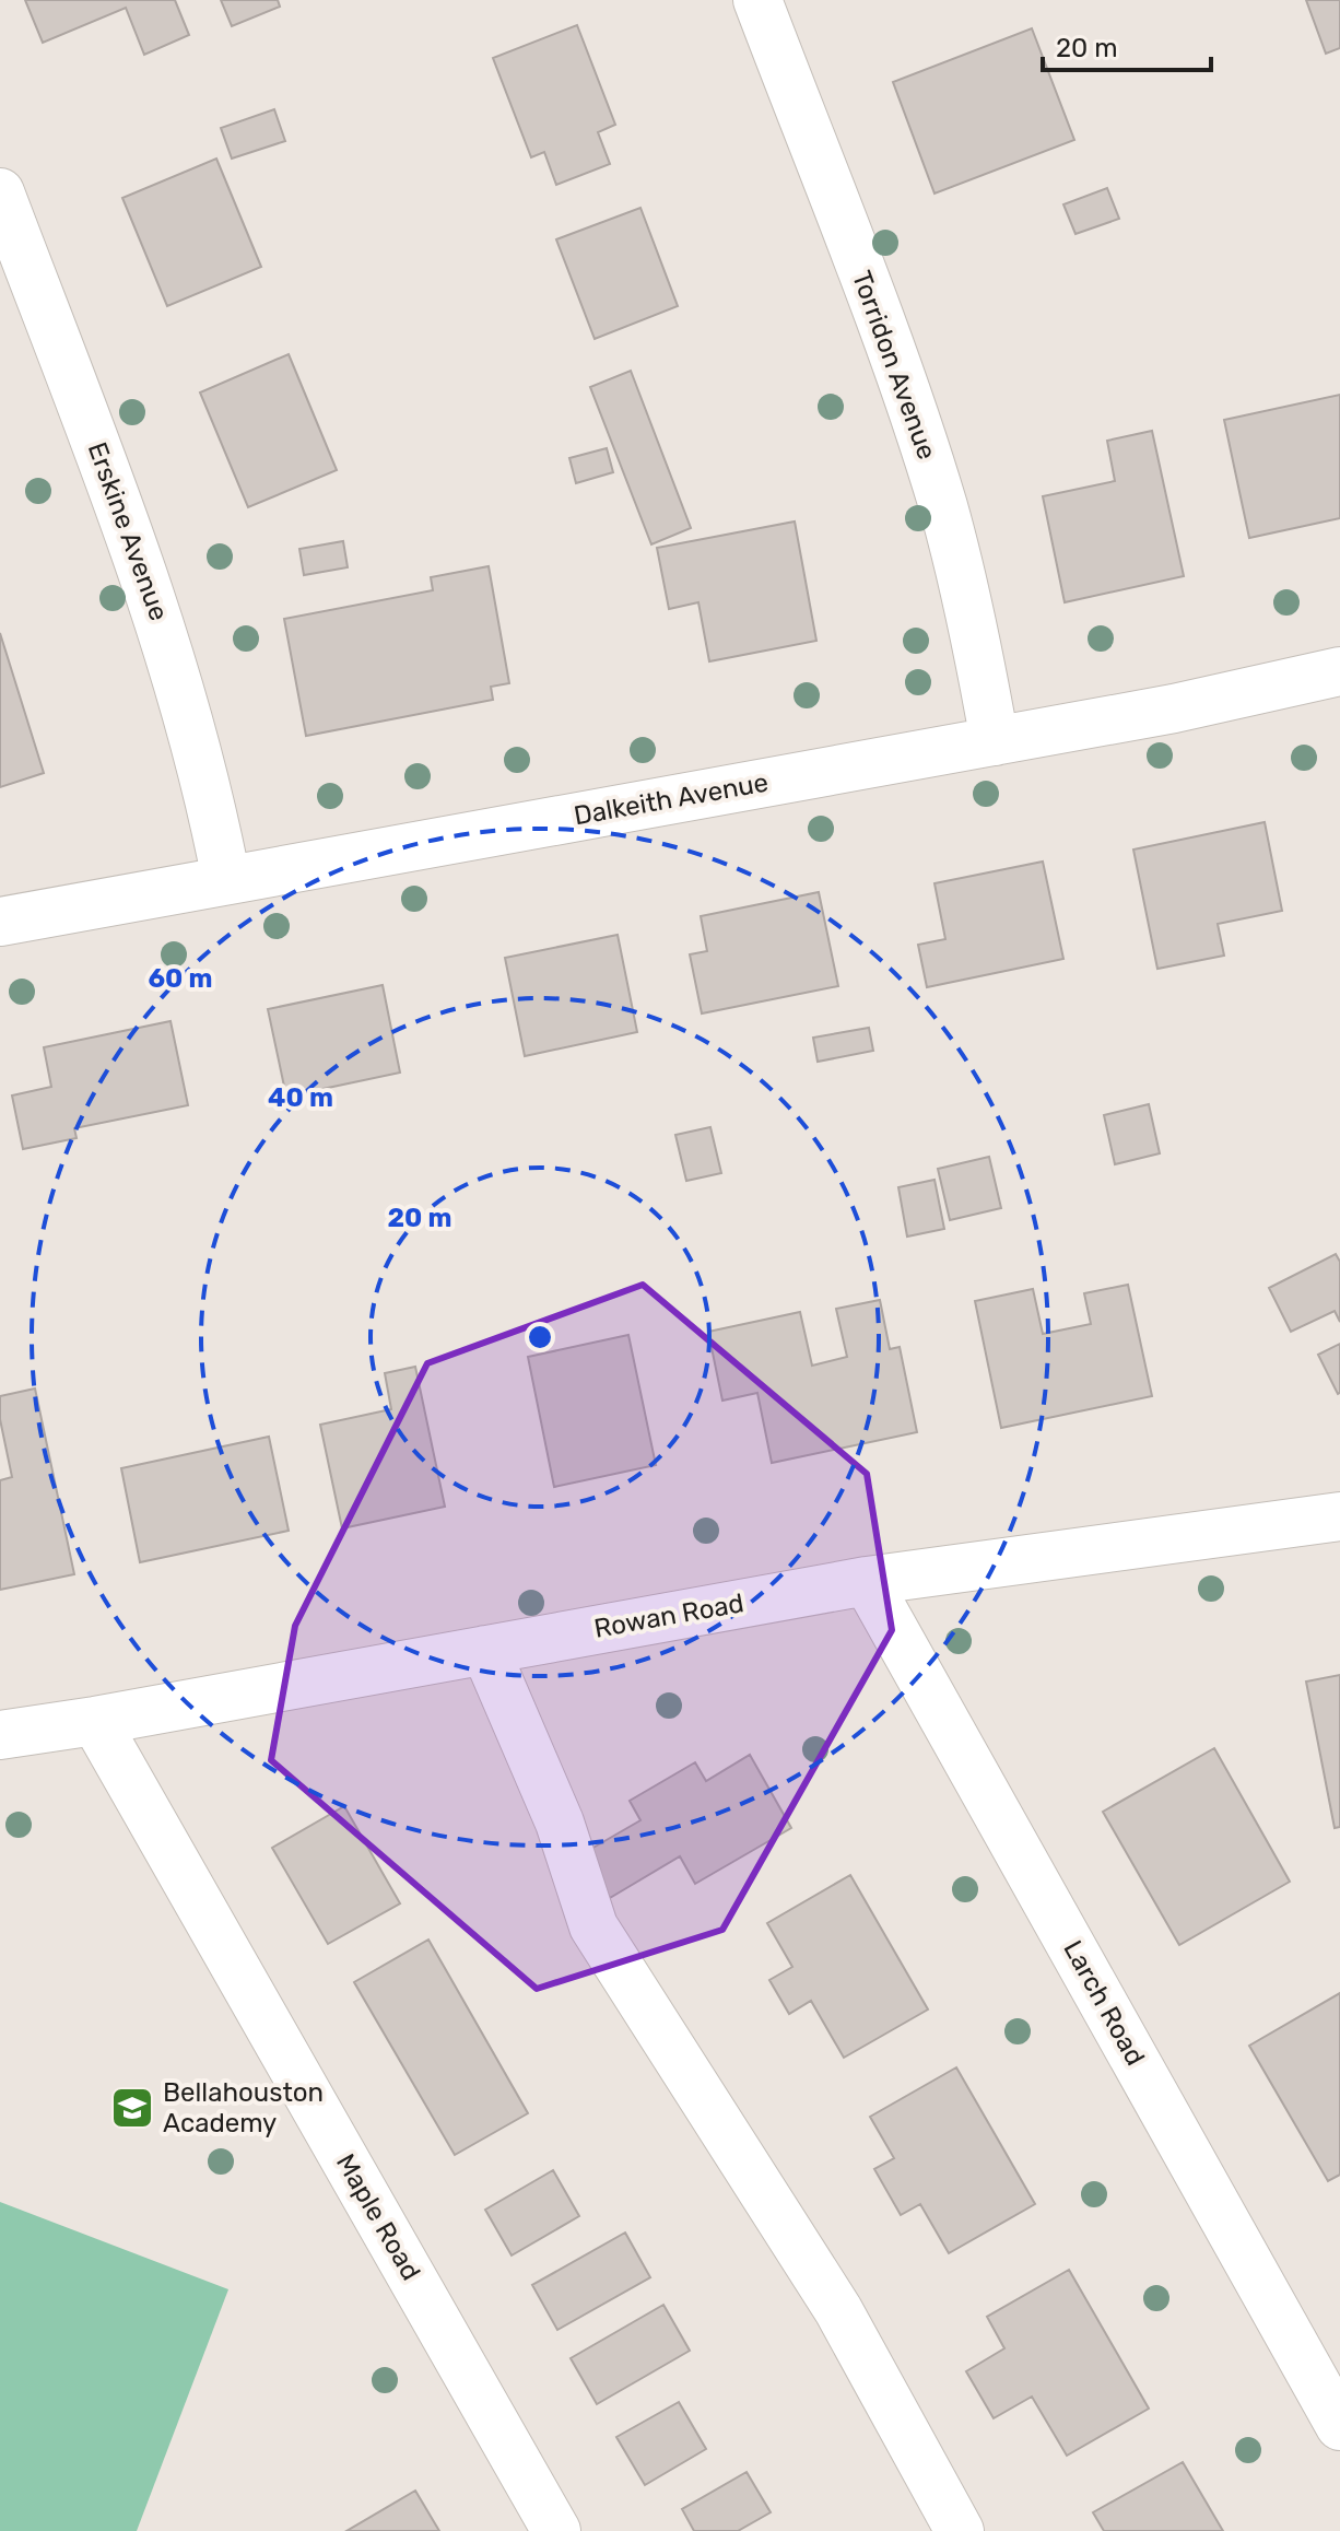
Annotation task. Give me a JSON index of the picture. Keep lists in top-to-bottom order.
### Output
{
  "streets": {
    "street": [
      "Torridon Avenue",
      "Erskine Avenue",
      "Dalkeith Avenue",
      "Rowan Road",
      "Larch Road",
      "Maple Road"
    ]
  },
  "crossings": [
    ["Torridon Avenue", "Dalkeith Avenue"],
    ["Erskine Avenue", "Dalkeith Avenue"],
    ["Rowan Road", "Larch Road"],
    ["Rowan Road", "Maple Road"]
  ],
  "places": {
    "school or university": ["Bellahouston Academy"]
  },
  "scale_bar": "20 m",
  "rings": ["60 m", "40 m", "20 m"]
}
